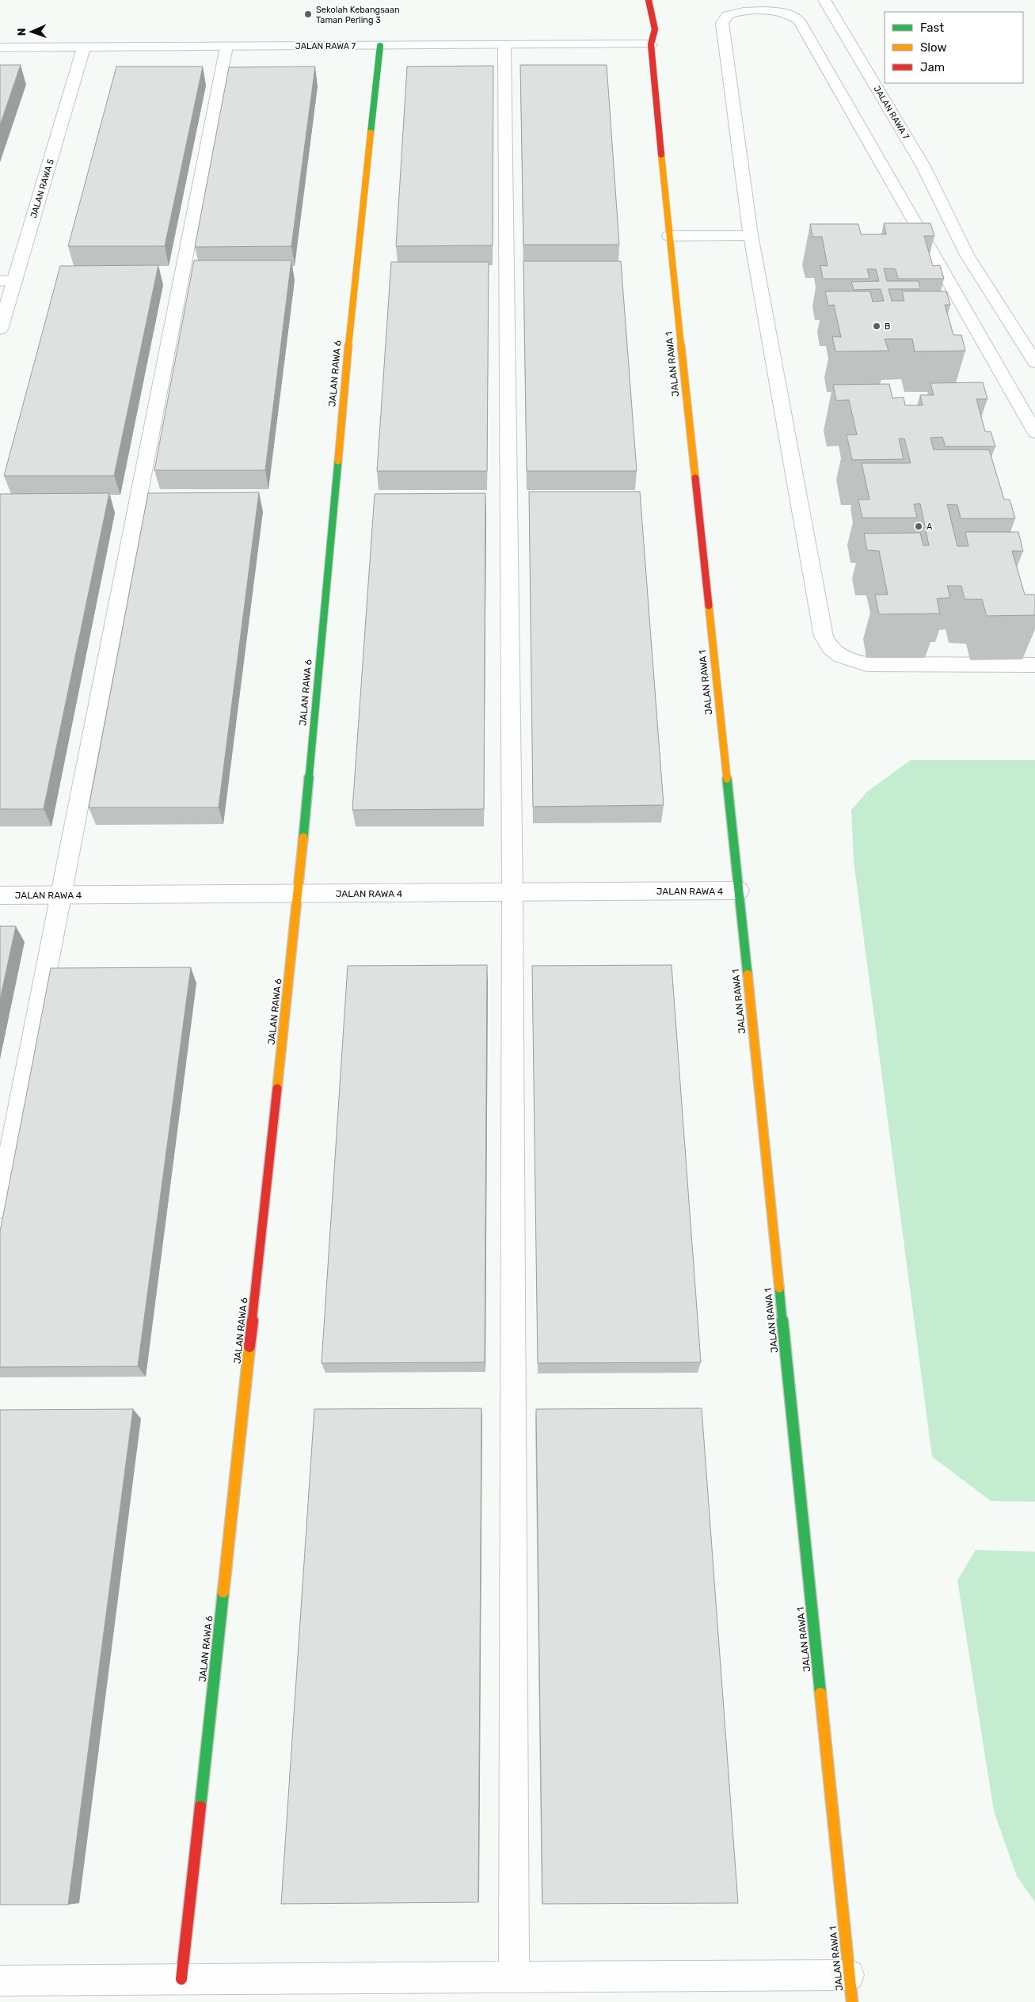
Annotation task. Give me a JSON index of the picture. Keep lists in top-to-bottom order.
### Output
{
  "streets": {
    "street": [
      "JALAN RAWA 7",
      "JALAN RAWA 5",
      "JALAN RAWA 1",
      "JALAN RAWA 6",
      "JALAN RAWA 4"
    ]
  },
  "crossings": [
    ["JALAN RAWA 7", "JALAN RAWA 5"],
    ["JALAN RAWA 7", "JALAN RAWA 1"],
    ["JALAN RAWA 7", "JALAN RAWA 6"],
    ["JALAN RAWA 1", "JALAN RAWA 4"],
    ["JALAN RAWA 6", "JALAN RAWA 4"]
  ],
  "places": ["Sekolah Kebangsaan Taman Perling 3", "B", "A"],
  "legend": ["Fast", "Slow", "Jam"],
  "north": "left"
}
